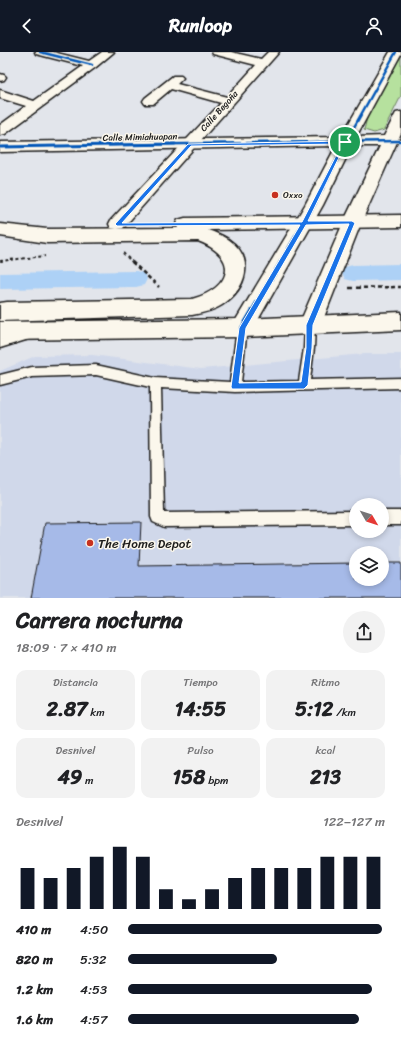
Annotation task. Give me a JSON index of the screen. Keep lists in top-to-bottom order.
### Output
{
  "streets": {
    "street": ["Calle Begoña", "Calle Mimiahuapan"]
  },
  "crossings": [
    ["Calle Begoña", "Calle Mimiahuapan"]
  ],
  "places": ["Oxxo", "The Home Depot"],
  "north": "bottom right",
  "page": {
    "header": "Runloop",
    "heading": ["Carrera nocturna", "18:09 · 7 × 410 m"],
    "stats": [
      ["Distancia", "2.87 km"],
      ["Tiempo", "14:55"],
      ["Ritmo", "5:12 /km"],
      ["Desnivel", "49 m"],
      ["Pulso", "158 bpm"],
      ["kcal", "213"]
    ],
    "chart": ["Desnivel", "122–127 m"],
    "list": [
      {
        "name": "410 m",
        "note": "4:50"
      },
      {
        "name": "820 m",
        "note": "5:32"
      },
      {
        "name": "1.2 km",
        "note": "4:53"
      },
      {
        "name": "1.6 km",
        "note": "4:57"
      }
    ]
  }
}
